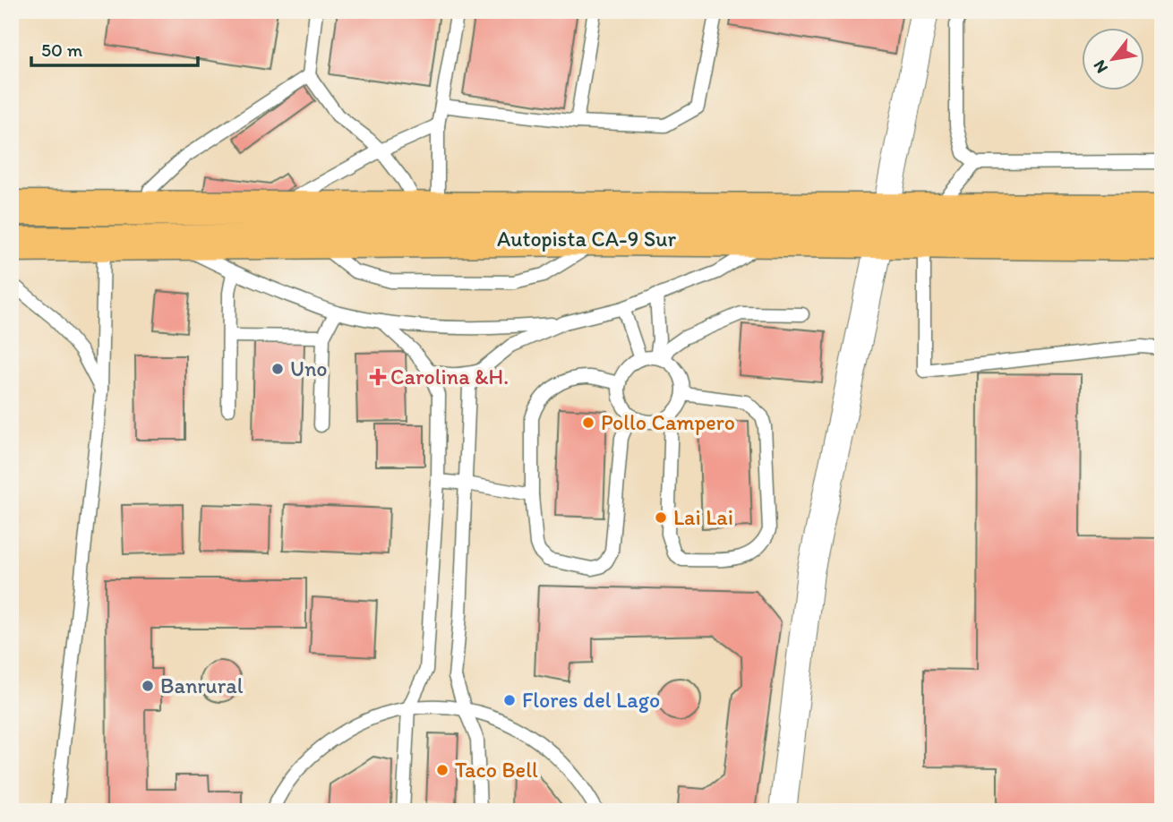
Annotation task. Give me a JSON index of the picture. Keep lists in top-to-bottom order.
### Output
{
  "streets": {
    "highway": ["Autopista CA-9 Sur"]
  },
  "places": {
    "other": [
      "Uno",
      "Pollo Campero",
      "Lai Lai",
      "Banrural",
      "Flores del Lago",
      "Taco Bell"
    ],
    "health": ["Carolina &H."]
  },
  "scale_bar": "50 m",
  "north": "bottom left"
}
